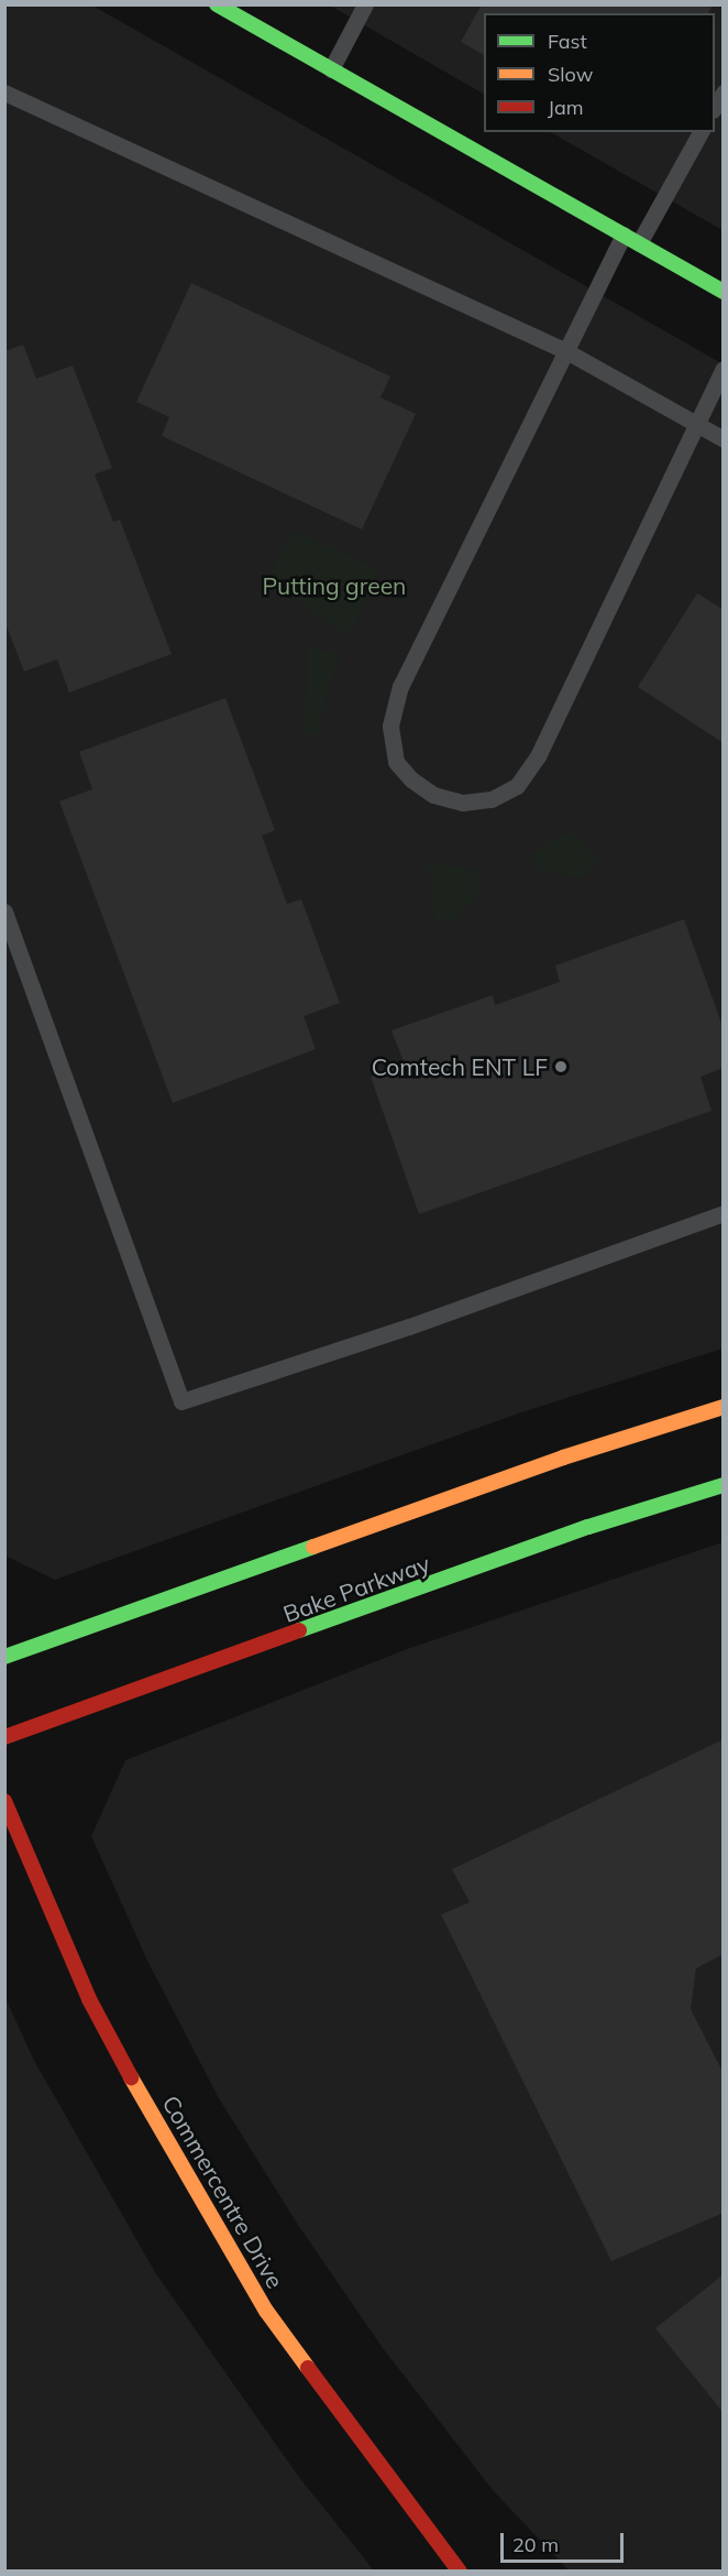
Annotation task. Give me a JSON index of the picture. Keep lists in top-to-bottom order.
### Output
{
  "streets": {
    "main road": ["Bake Parkway", "Commercentre Drive"]
  },
  "parks": ["Putting green"],
  "places": ["Comtech ENT LF"],
  "legend": ["Fast", "Slow", "Jam"],
  "scale_bar": "20 m"
}
